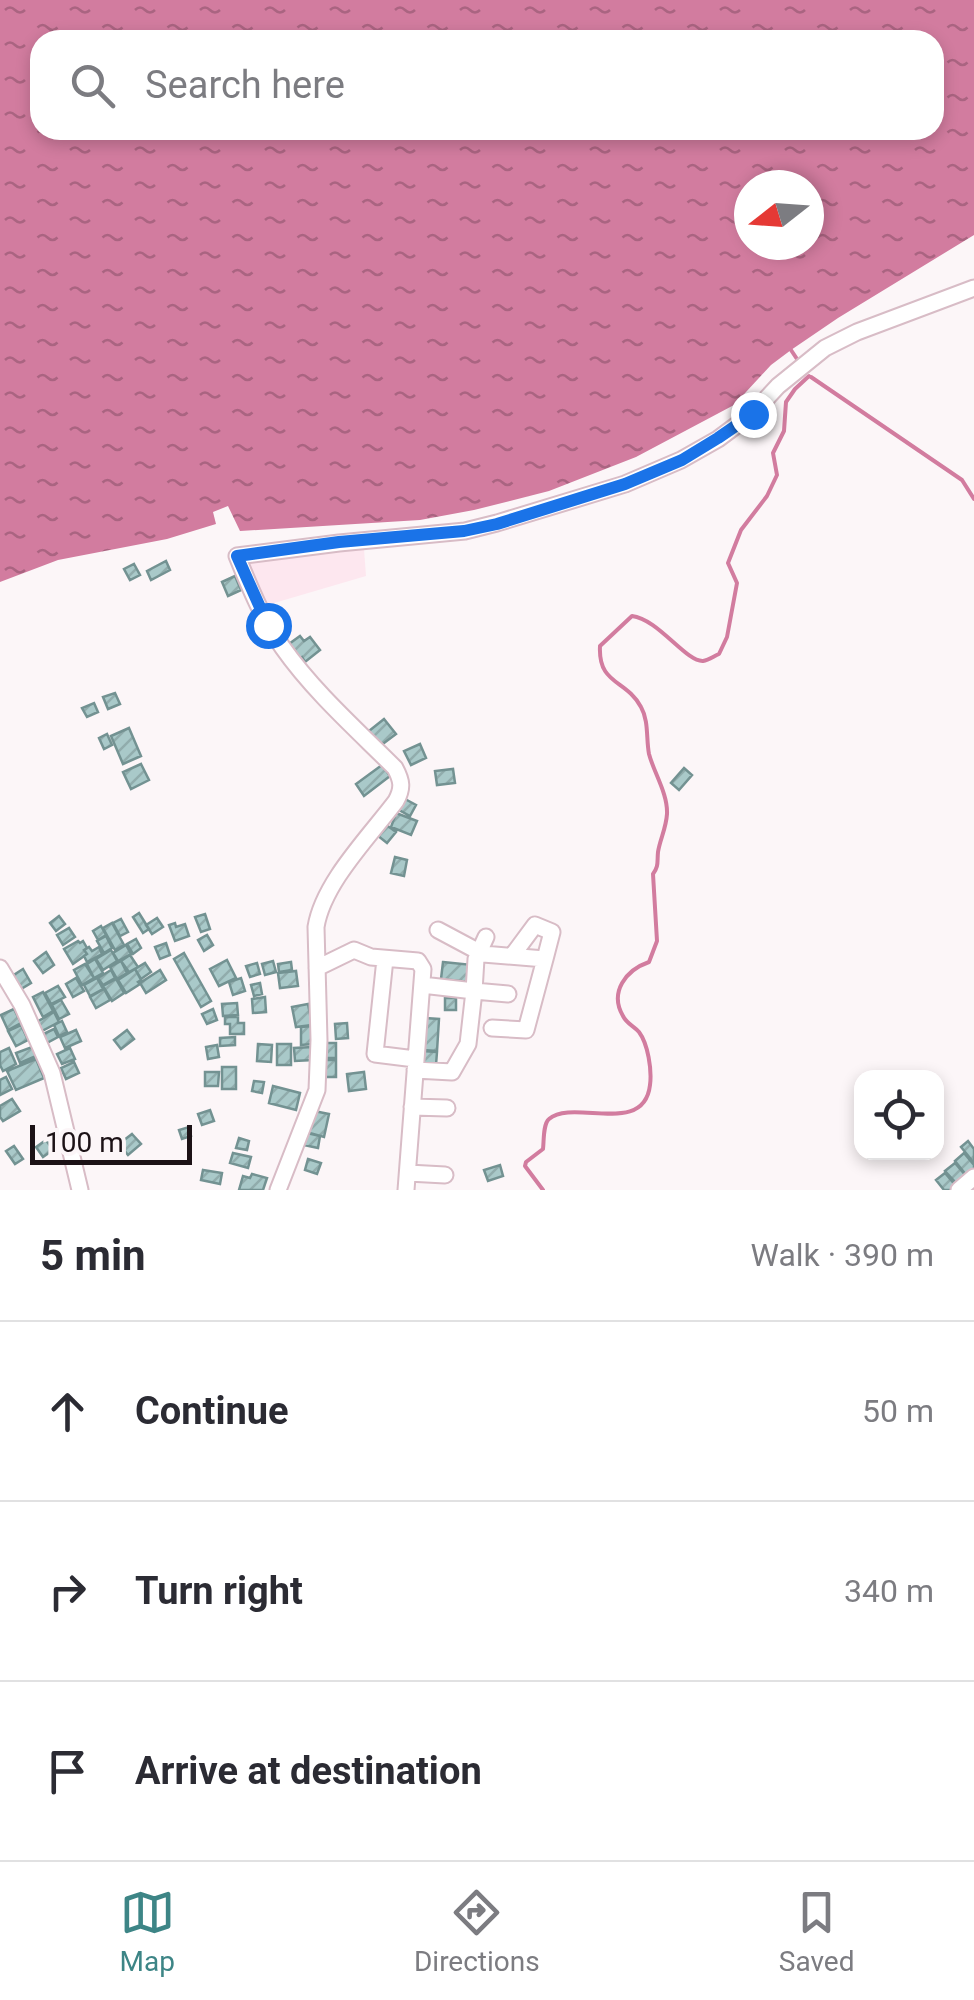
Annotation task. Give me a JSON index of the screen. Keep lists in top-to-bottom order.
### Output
{
  "scale_bar": "100 m",
  "north": "left",
  "page": {
    "search": "Search here",
    "scale": "100 m",
    "heading": ["5 min", "Walk · 390 m"],
    "list": [
      ["Continue", "50 m"],
      ["Turn right", "340 m"],
      "Arrive at destination"
    ],
    "nav": ["Map", "Directions", "Saved"]
  }
}
